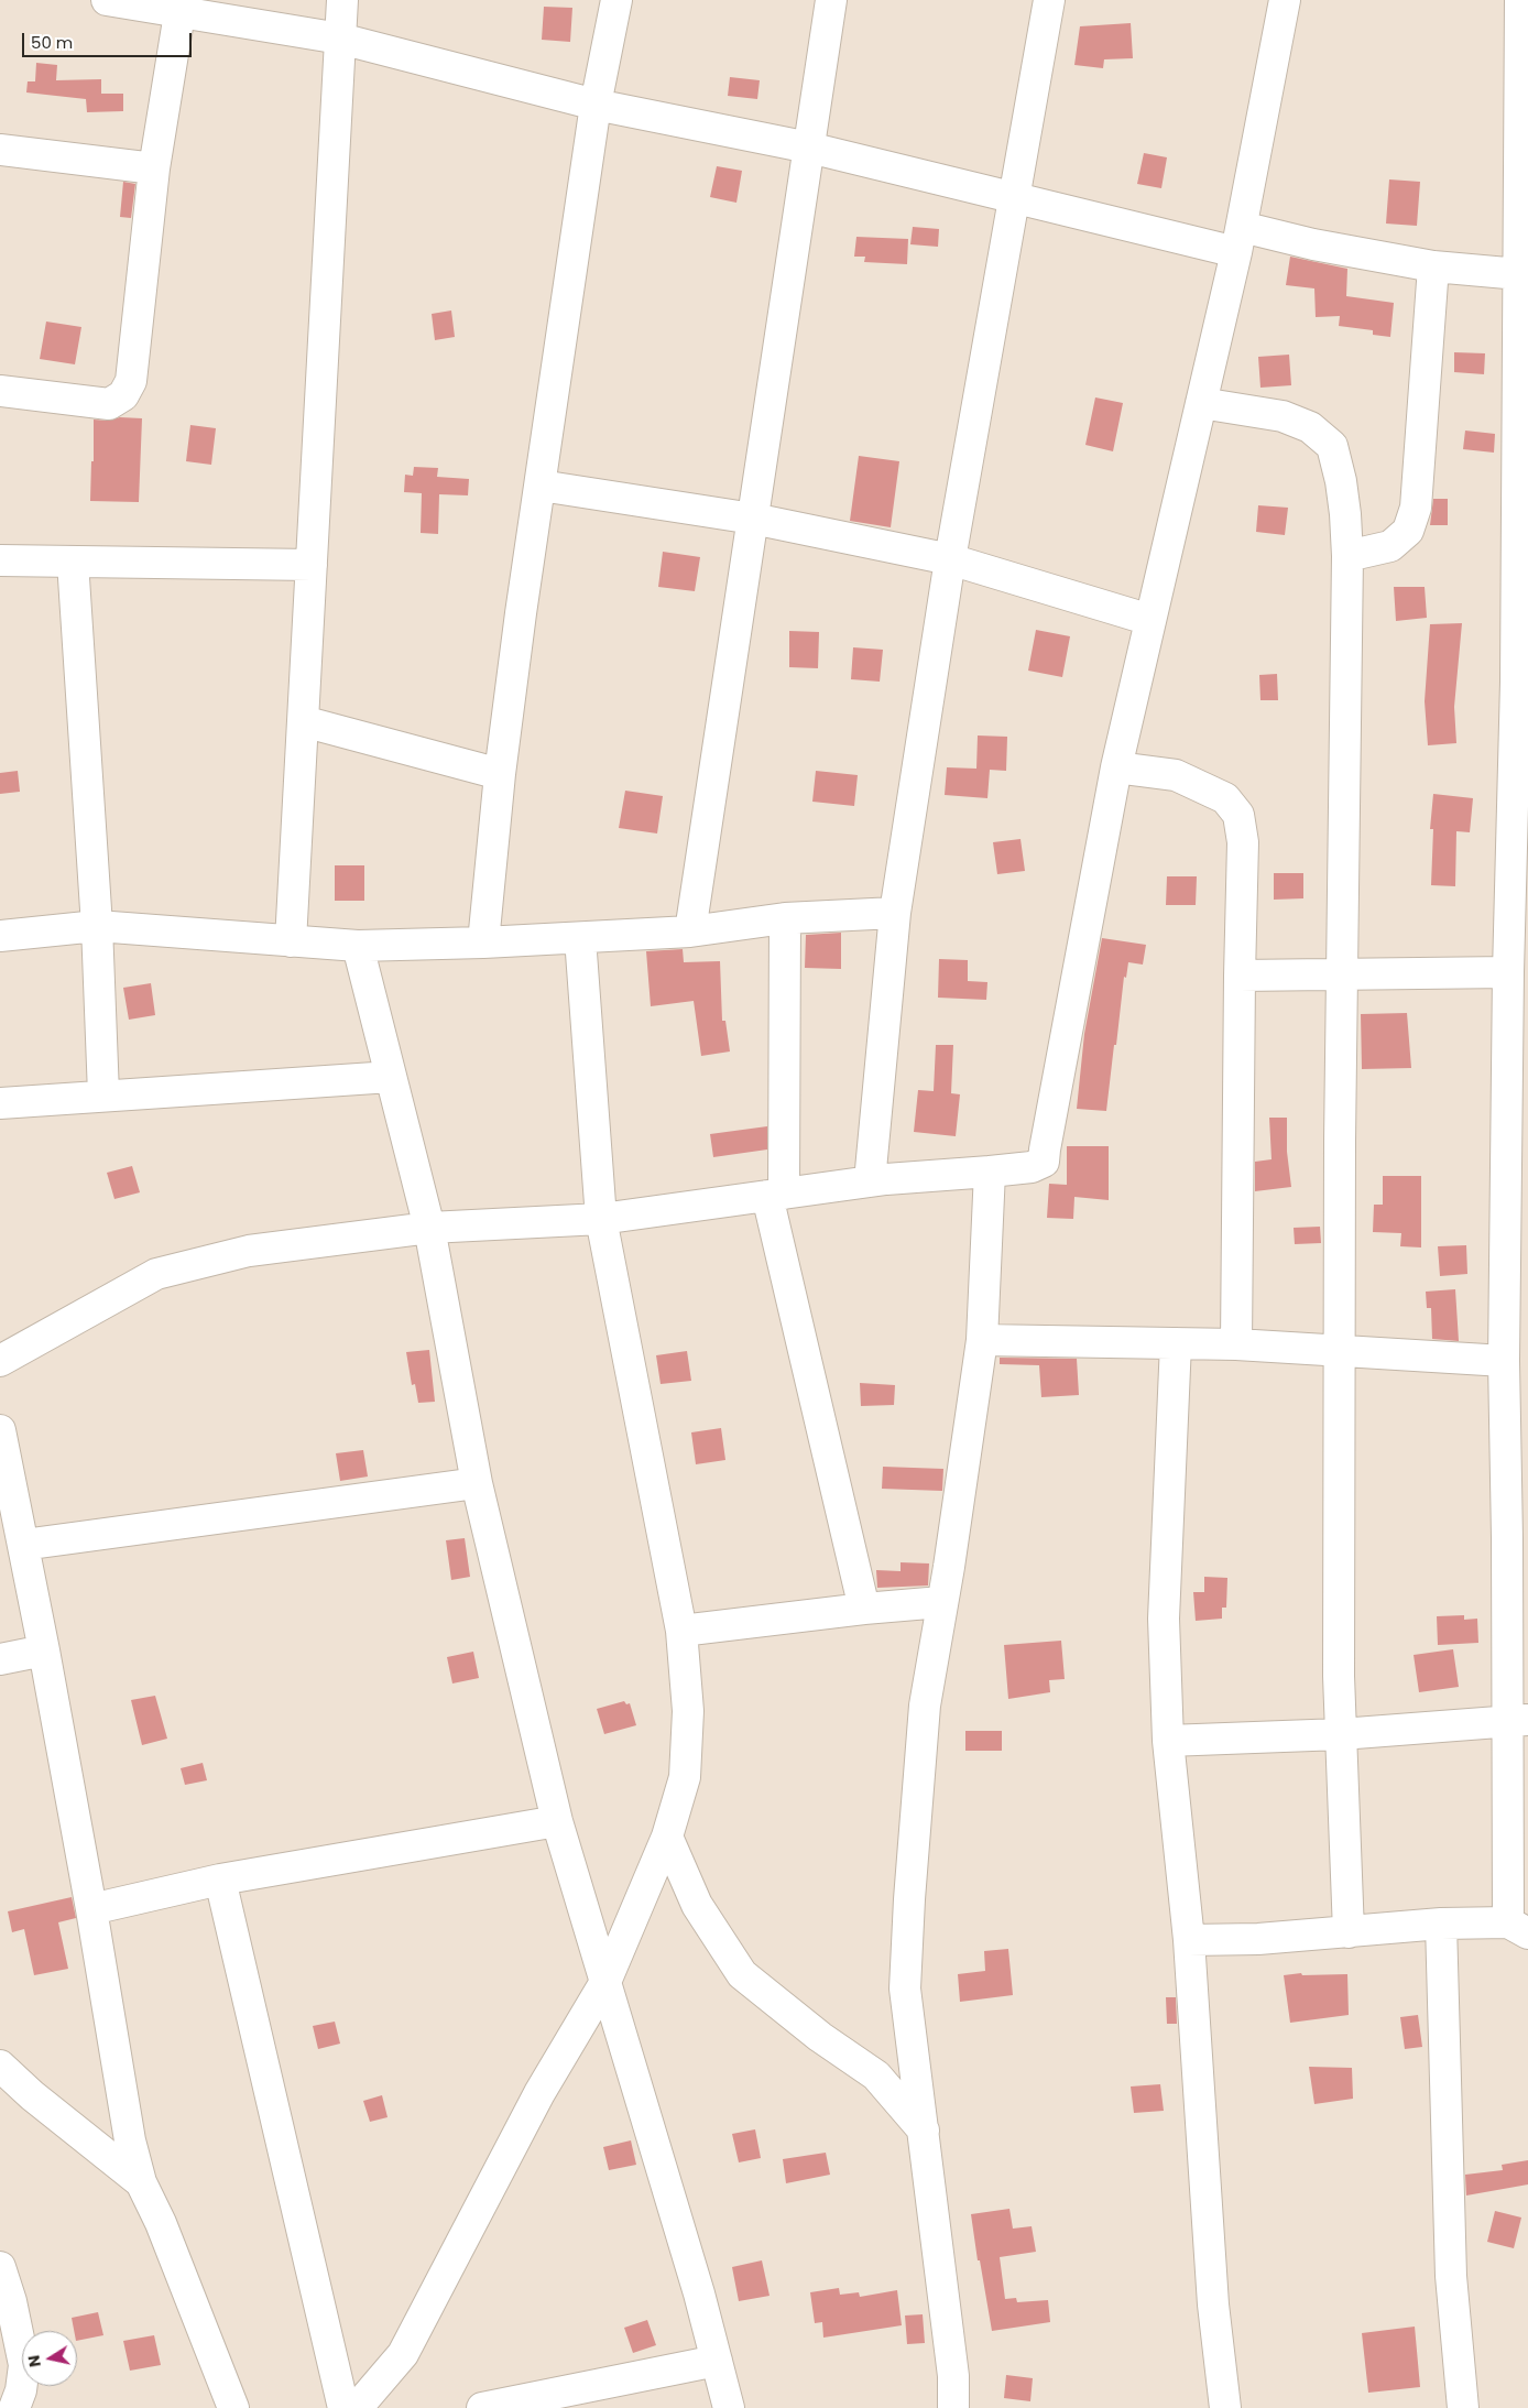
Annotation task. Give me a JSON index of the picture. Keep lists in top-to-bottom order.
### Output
{
  "scale_bar": "50 m",
  "north": "left"
}
